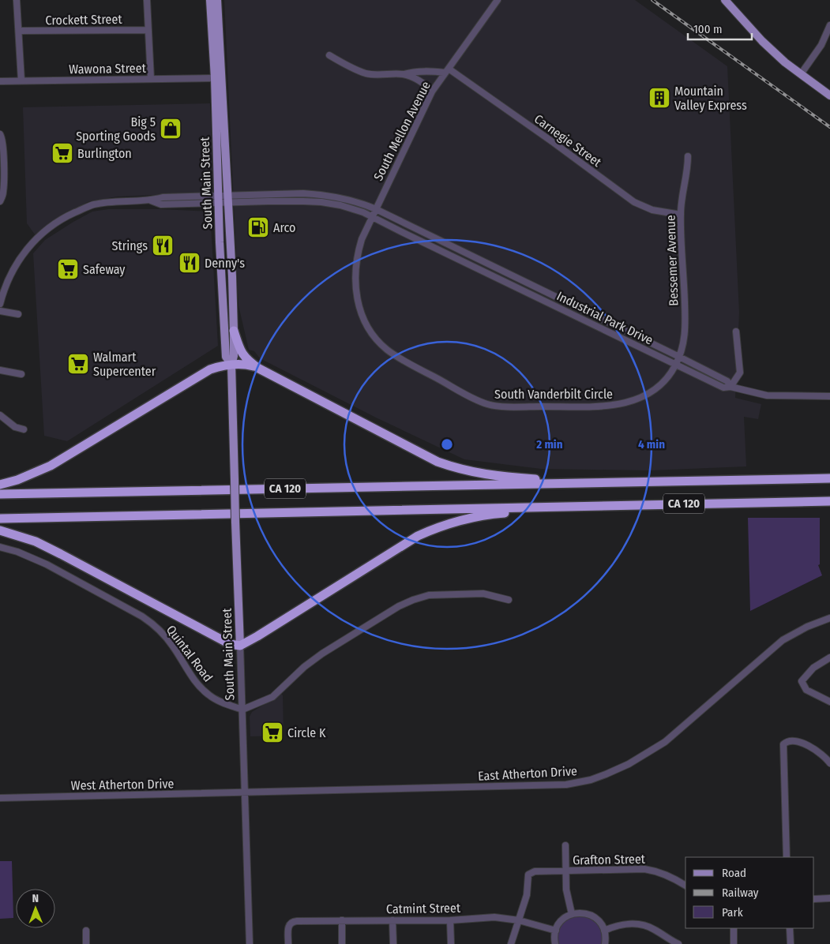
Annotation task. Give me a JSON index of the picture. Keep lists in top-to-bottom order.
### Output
{
  "streets": {
    "highway": ["CA 120"],
    "main road": ["South Main Street"],
    "street": [
      "Crockett Street",
      "Wawona Street",
      "South Mellon Avenue",
      "Carnegie Street",
      "Bessemer Avenue",
      "Industrial Park Drive",
      "South Vanderbilt Circle",
      "Quintal Road",
      "East Atherton Drive",
      "West Atherton Drive",
      "Grafton Street",
      "Catmint Street"
    ]
  },
  "crossings": [
    ["Wawona Street", "South Main Street"],
    ["South Mellon Avenue", "Carnegie Street"],
    ["South Mellon Avenue", "Industrial Park Drive"],
    ["South Mellon Avenue", "South Vanderbilt Circle"],
    ["Carnegie Street", "Bessemer Avenue"],
    ["South Main Street", "Industrial Park Drive"],
    ["South Main Street", "Quintal Road"],
    ["South Main Street", "East Atherton Drive"],
    ["South Main Street", "West Atherton Drive"],
    ["Bessemer Avenue", "Industrial Park Drive"],
    ["Bessemer Avenue", "South Vanderbilt Circle"],
    ["Industrial Park Drive", "South Vanderbilt Circle"],
    ["East Atherton Drive", "West Atherton Drive"],
    ["Grafton Street", "Catmint Street"]
  ],
  "places": {
    "building": ["Mountain Valley Express"],
    "shop": ["Big 5 Sporting Goods"],
    "supermarket": [
      "Burlington",
      "Safeway",
      "Walmart Supercenter",
      "Circle K"
    ],
    "fuel station": ["Arco"],
    "restaurant": ["Strings", "Denny's"]
  },
  "legend": ["Road", "Railway", "Park"],
  "scale_bar": "100 m",
  "north": "top",
  "rings": ["2 min", "4 min"]
}
